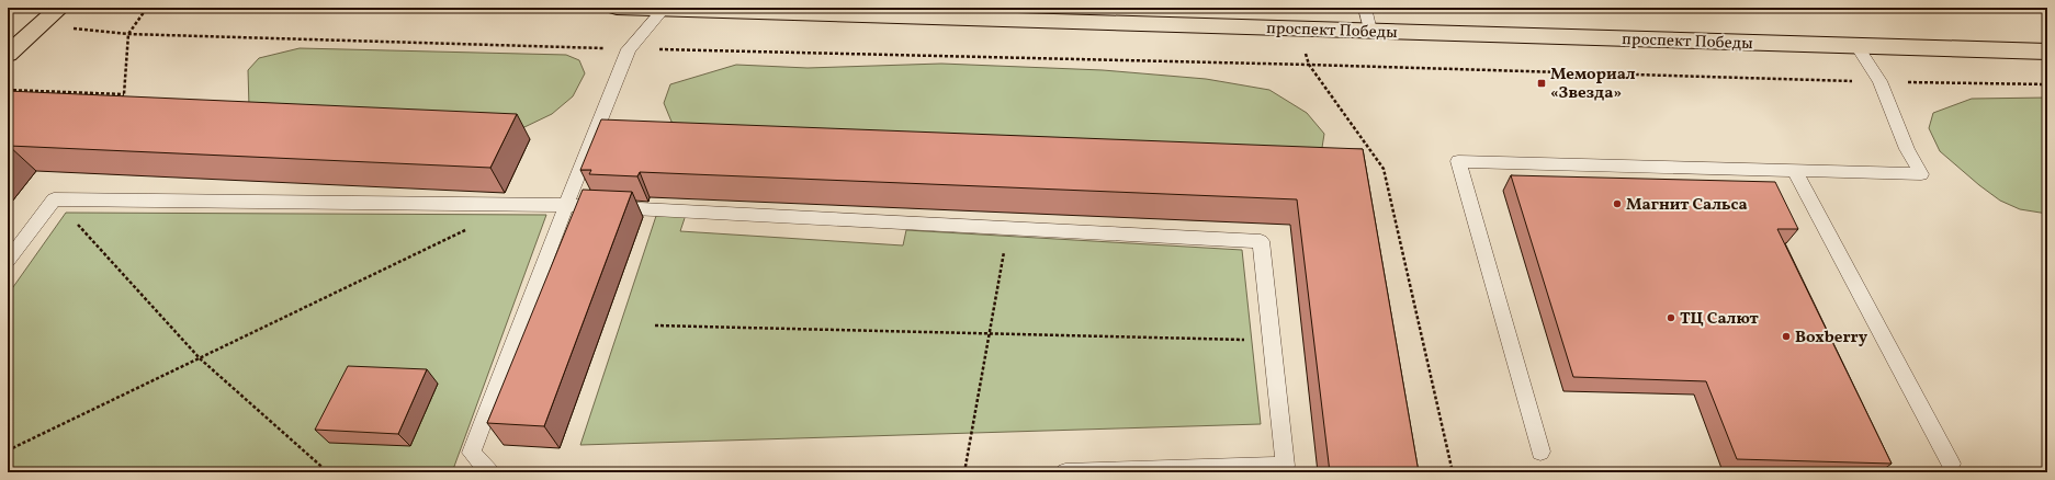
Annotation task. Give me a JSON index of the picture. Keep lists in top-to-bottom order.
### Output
{
  "streets": {
    "main road": ["проспект Победы"]
  },
  "places": {
    "transit": ["Мемориал «Звезда»"],
    "other": ["Магнит Сальса", "ТЦ Салют", "Boxberry"]
  }
}
